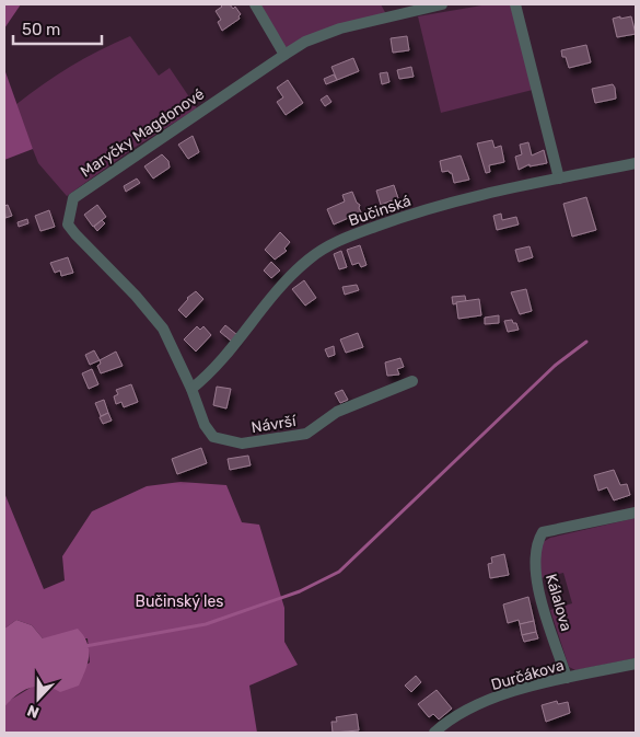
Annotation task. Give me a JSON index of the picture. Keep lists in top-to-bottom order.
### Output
{
  "streets": {
    "street": [
      "Maryčky Magdonové",
      "Bučinská",
      "Návrší",
      "Kálalova",
      "Durčákova"
    ]
  },
  "crossings": [
    ["Maryčky Magdonové", "Bučinská"],
    ["Maryčky Magdonové", "Návrší"],
    ["Bučinská", "Návrší"],
    ["Kálalova", "Durčákova"]
  ],
  "parks": ["Bučinský les"],
  "scale_bar": "50 m",
  "north": "bottom"
}
